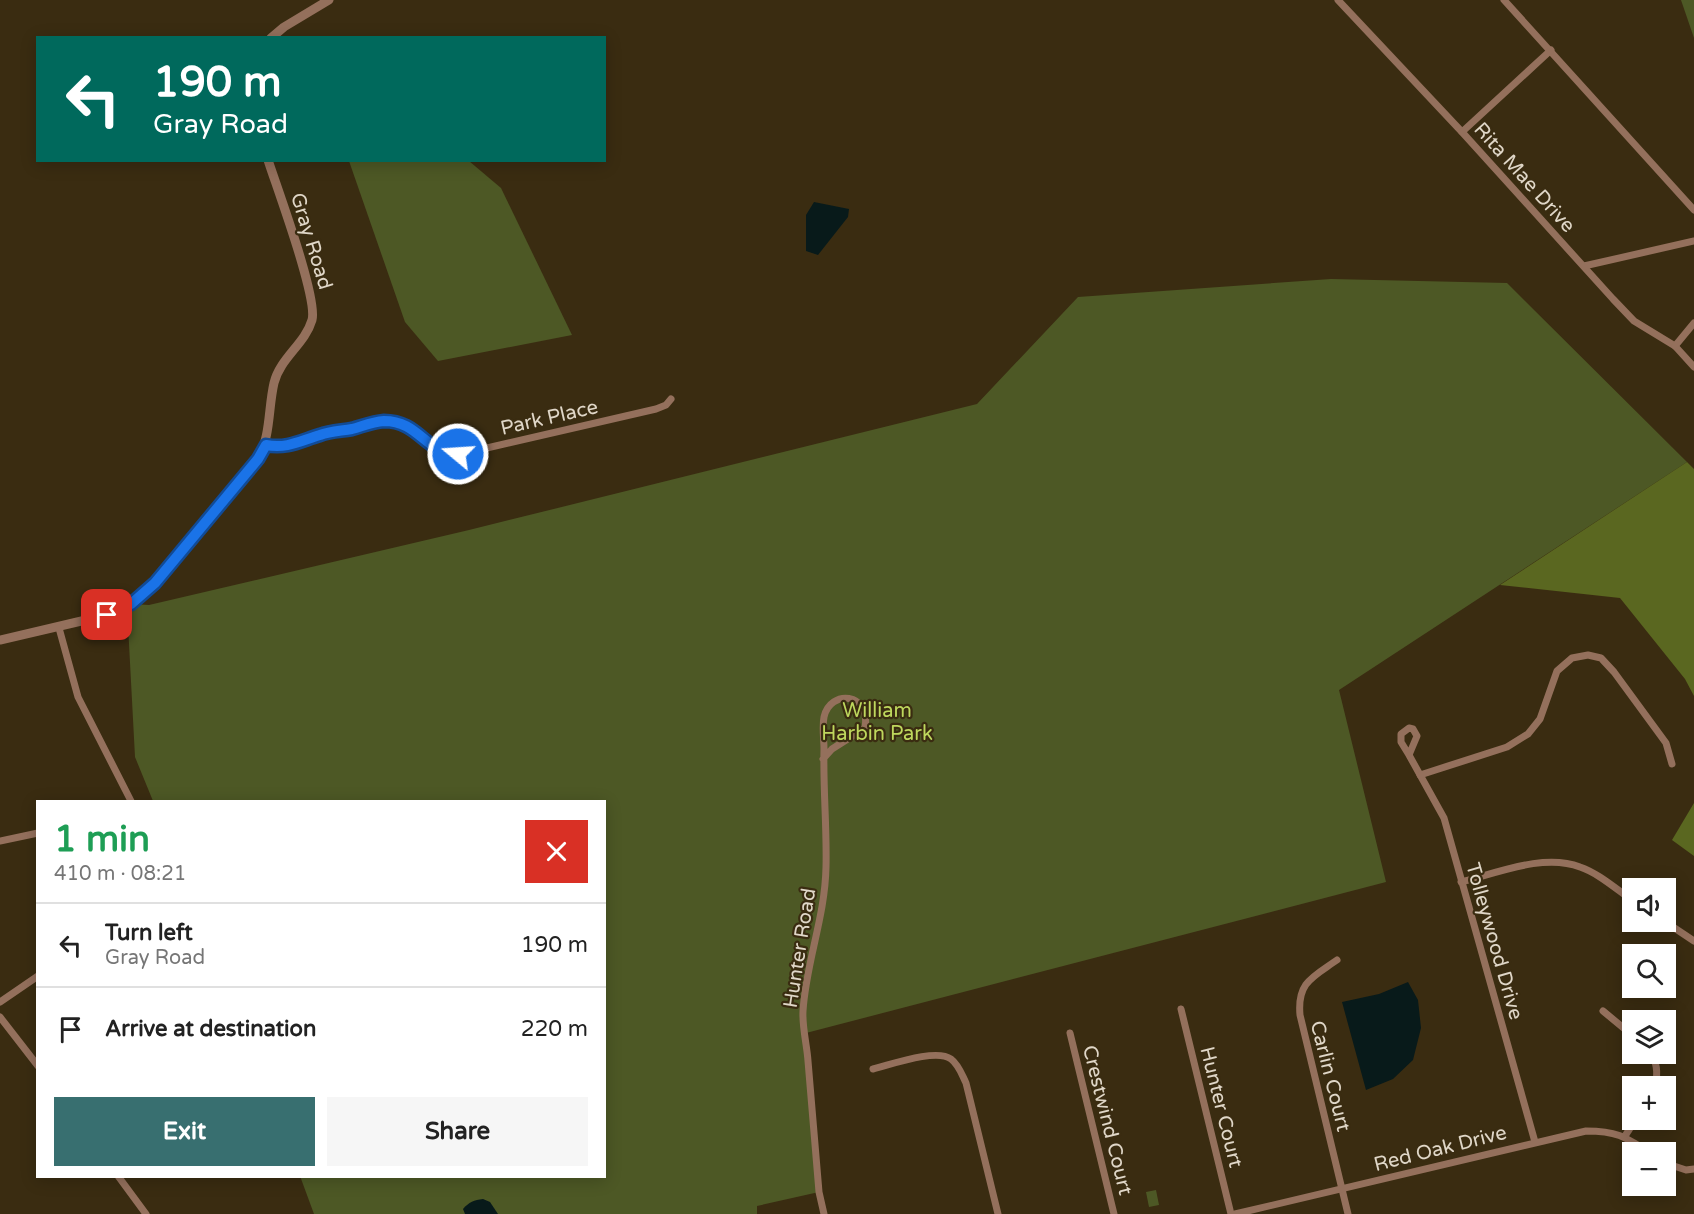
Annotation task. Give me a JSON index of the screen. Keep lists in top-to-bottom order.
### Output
{
  "streets": {
    "street": [
      "Rita Mae Drive",
      "Gray Road",
      "Park Place",
      "Tolleywood Drive",
      "Hunter Road",
      "Carlin Court",
      "Hunter Court",
      "Crestwind Court",
      "Red Oak Drive"
    ]
  },
  "crossings": [
    ["Gray Road", "Park Place"],
    ["Tolleywood Drive", "Red Oak Drive"],
    ["Carlin Court", "Red Oak Drive"],
    ["Hunter Court", "Red Oak Drive"]
  ],
  "parks": ["William Harbin Park"],
  "page": {
    "turn": ["190 m", "Gray Road"],
    "heading": ["1 min", "410 m · 08:21"],
    "map_buttons": ["+", "−"],
    "list": [
      {
        "name": "Turn left",
        "note": "Gray Road",
        "value": "190 m"
      },
      {
        "name": "Arrive at destination",
        "value": "220 m"
      }
    ],
    "buttons": ["Exit", "Share"]
  }
}
